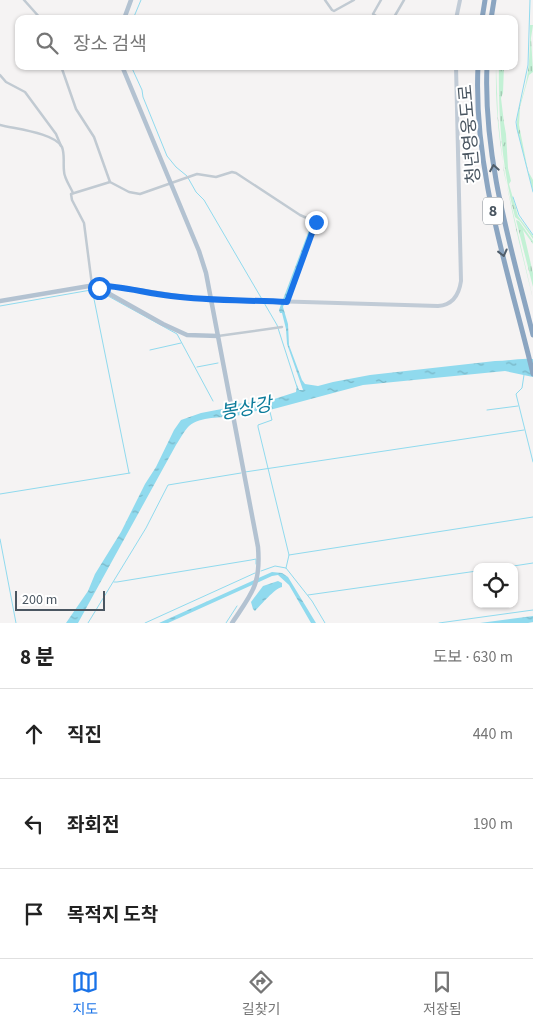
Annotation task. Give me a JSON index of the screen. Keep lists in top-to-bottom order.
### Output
{
  "streets": {
    "highway": ["청년영웅도로", "8"]
  },
  "water": ["봉상강"],
  "scale_bar": "200 m",
  "page": {
    "search": "장소 검색",
    "scale": "200 m",
    "heading": ["8 분", "도보 · 630 m"],
    "list": [
      ["직진", "440 m"],
      ["좌회전", "190 m"],
      "목적지 도착"
    ],
    "nav": ["지도", "길찾기", "저장됨"]
  }
}
